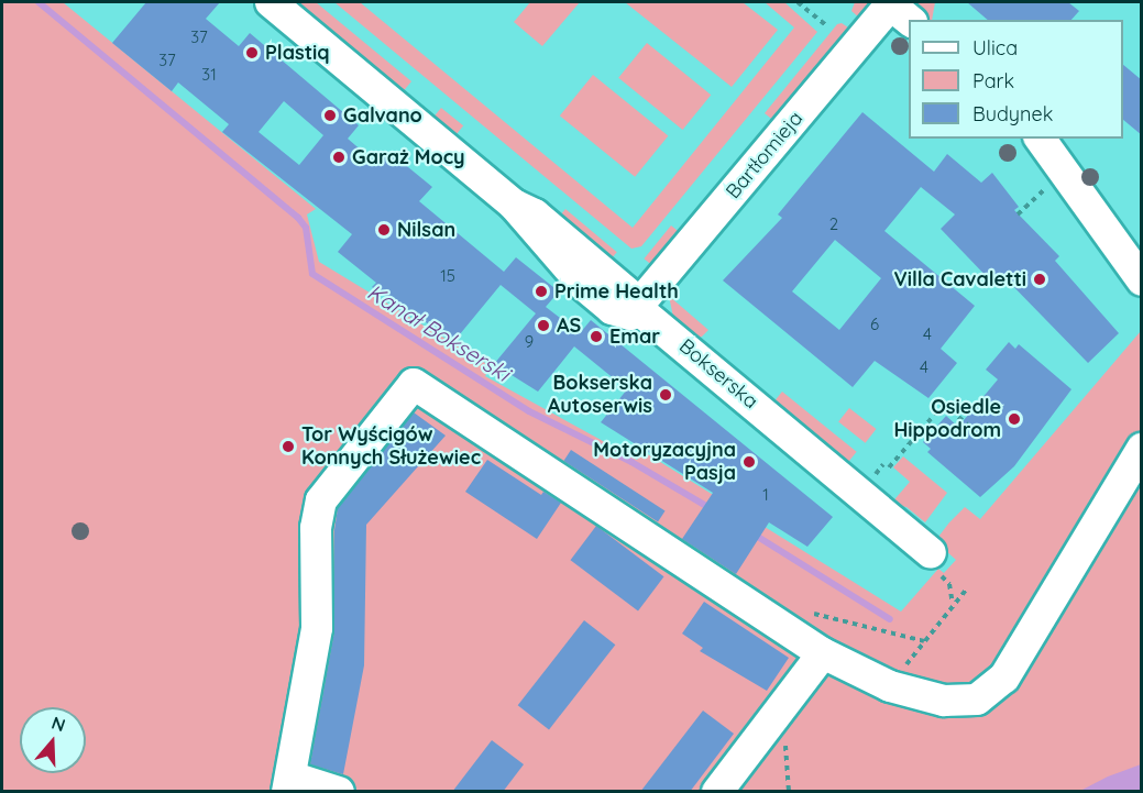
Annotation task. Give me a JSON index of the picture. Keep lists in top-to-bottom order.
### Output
{
  "streets": {
    "street": ["Bartłomieja", "Bokserska"]
  },
  "crossings": [
    ["Bartłomieja", "Bokserska"]
  ],
  "water": ["Kanał Bokserski"],
  "places": [
    "Plastiq",
    "Galvano",
    "Garaż Mocy",
    "Nilsan",
    "Villa Cavaletti",
    "Prime Health",
    "AS",
    "Emar",
    "Bokserska Autoserwis",
    "Osiedle Hippodrom",
    "Tor Wyścigów Konnych Służewiec",
    "Motoryzacyjna Pasja"
  ],
  "house_numbers": [
    "37",
    "37",
    "31",
    "2",
    "15",
    "6",
    "4",
    "9",
    "4",
    "1"
  ],
  "legend": ["Ulica", "Park", "Budynek"],
  "north": "top"
}
